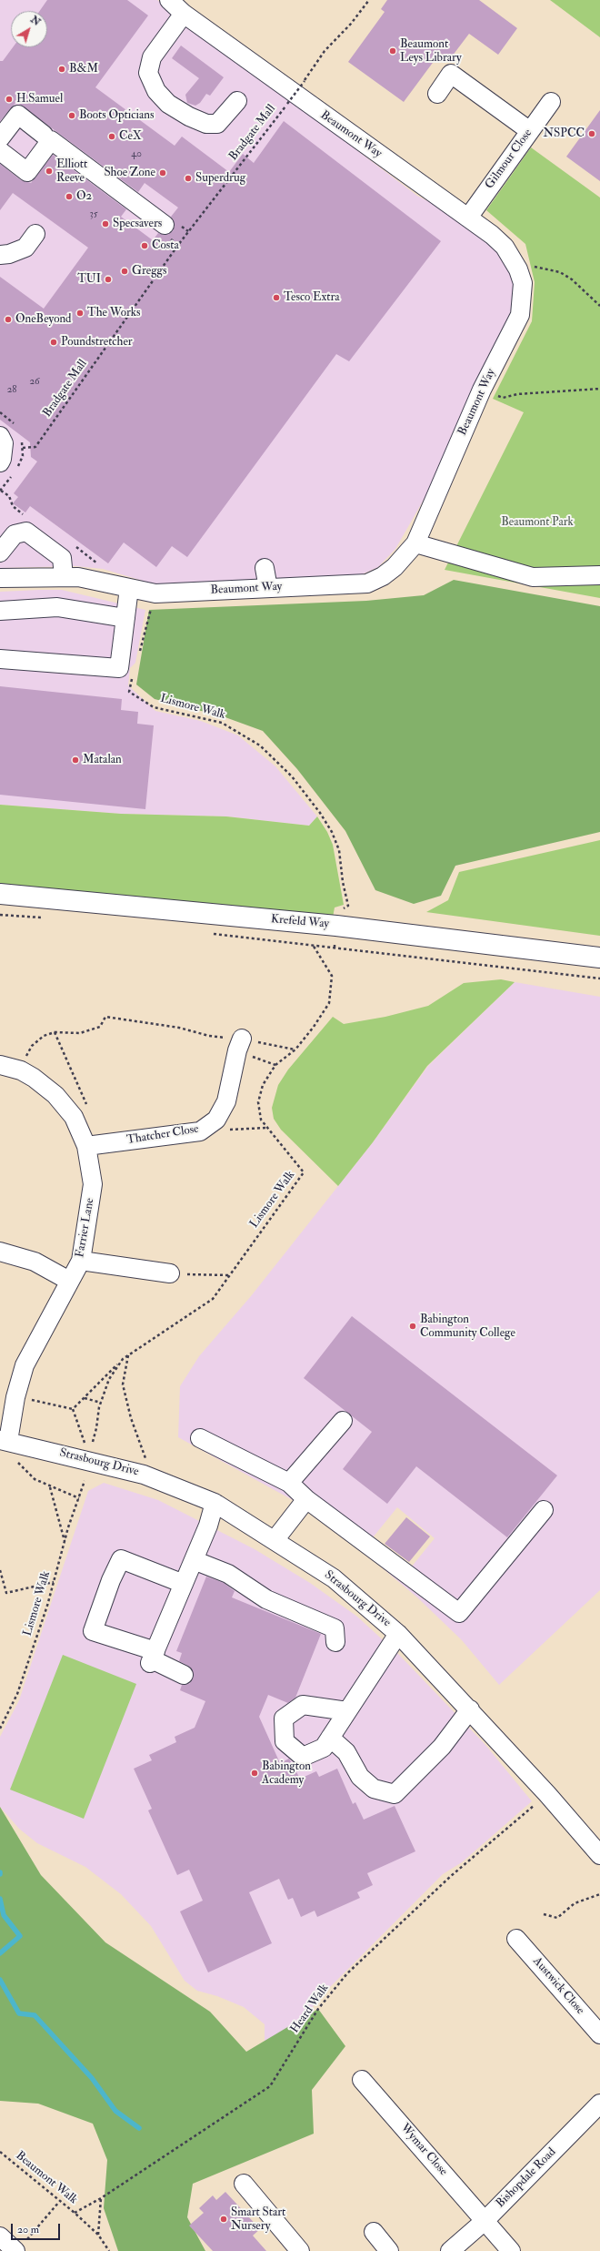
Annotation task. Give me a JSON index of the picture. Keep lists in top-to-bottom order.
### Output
{
  "streets": {
    "highway": ["Krefeld Way"],
    "street": [
      "Beaumont Way",
      "Gilmour Close",
      "Thatcher Close",
      "Farrier Lane",
      "Strasbourg Drive",
      "Austwick Close",
      "Wymar Close",
      "Bishopdale Road"
    ],
    "path": [
      "Bradgate Mall",
      "Lismore Walk",
      "Heard Walk",
      "Beaumont Walk"
    ]
  },
  "crossings": [
    ["Beaumont Way", "Gilmour Close"],
    ["Thatcher Close", "Farrier Lane"],
    ["Farrier Lane", "Strasbourg Drive"],
    ["Strasbourg Drive", "Heard Walk"],
    ["Heard Walk", "Beaumont Walk"],
    ["Wymar Close", "Bishopdale Road"]
  ],
  "parks": ["Beaumont Park"],
  "places": [
    "Beaumont Leys Library",
    "B&M",
    "H.Samuel",
    "Boots Opticians",
    "NSPCC",
    "CeX",
    "Elliott Reeve",
    "Shoe Zone",
    "Superdrug",
    "O2",
    "Specsavers",
    "Costa",
    "Greggs",
    "TUI",
    "Tesco Extra",
    "The Works",
    "OneBeyond",
    "Poundstretcher",
    "Matalan",
    "Babington Community College",
    "Babington Academy",
    "Smart Start Nursery"
  ],
  "house_numbers": [
    "40",
    "35",
    "26",
    "28"
  ],
  "scale_bar": "20 m",
  "north": "top right"
}
